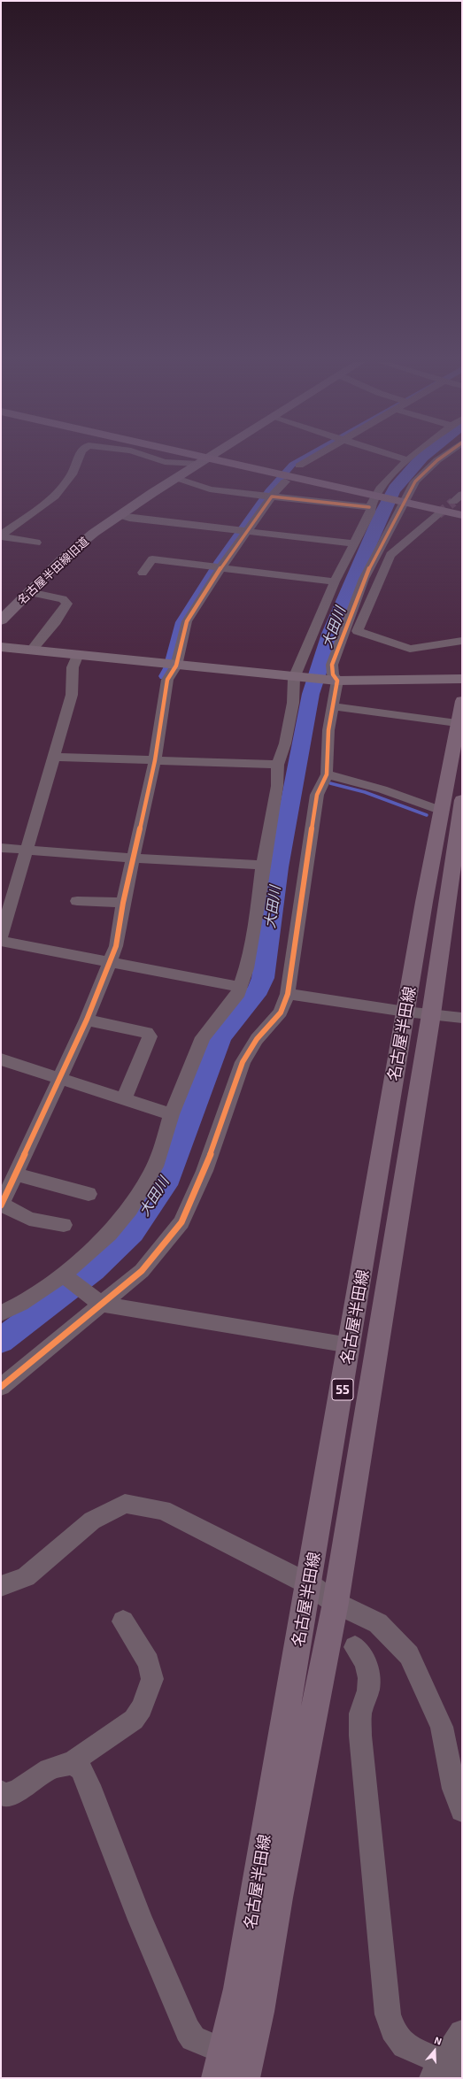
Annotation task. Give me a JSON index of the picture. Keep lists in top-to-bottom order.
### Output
{
  "streets": {
    "main road": ["名古屋半田線", "55"],
    "street": ["名古屋半田線旧道"]
  },
  "water": ["大田川"],
  "north": "top"
}
